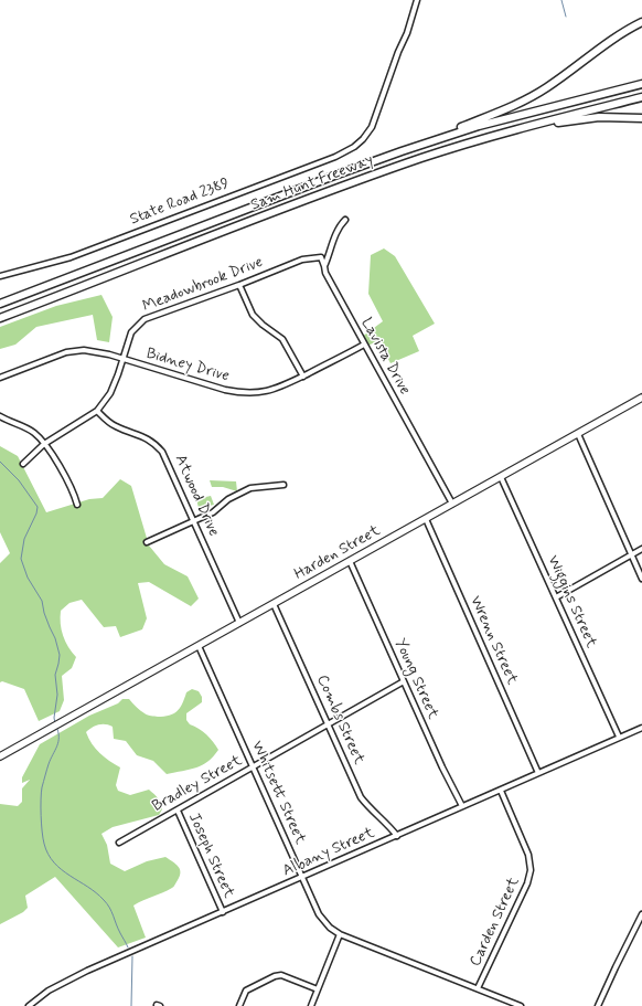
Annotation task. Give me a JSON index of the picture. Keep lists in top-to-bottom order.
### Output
{
  "streets": {
    "highway": ["Sam Hunt Freeway"],
    "main road": ["Harden Street"],
    "street": [
      "State Road 2389",
      "Meadowbrook Drive",
      "Lavista Drive",
      "Bidney Drive",
      "Atwood Drive",
      "Wiggins Street",
      "Wrenn Street",
      "Young Street",
      "Combs Street",
      "Bradley Street",
      "Whitsett Street",
      "Albany Street",
      "Joseph Street",
      "Carden Street"
    ]
  },
  "crossings": [
    ["Meadowbrook Drive", "Lavista Drive"],
    ["Meadowbrook Drive", "Bidney Drive"],
    ["Meadowbrook Drive", "Atwood Drive"],
    ["Lavista Drive", "Bidney Drive"],
    ["Lavista Drive", "Harden Street"],
    ["Atwood Drive", "Harden Street"],
    ["Harden Street", "Wiggins Street"],
    ["Harden Street", "Wrenn Street"],
    ["Harden Street", "Young Street"],
    ["Harden Street", "Combs Street"],
    ["Harden Street", "Whitsett Street"],
    ["Wiggins Street", "Albany Street"],
    ["Wrenn Street", "Albany Street"],
    ["Young Street", "Bradley Street"],
    ["Young Street", "Albany Street"],
    ["Combs Street", "Bradley Street"],
    ["Combs Street", "Albany Street"],
    ["Bradley Street", "Whitsett Street"],
    ["Bradley Street", "Joseph Street"],
    ["Whitsett Street", "Albany Street"],
    ["Whitsett Street", "Carden Street"],
    ["Albany Street", "Joseph Street"],
    ["Albany Street", "Carden Street"]
  ]
}
